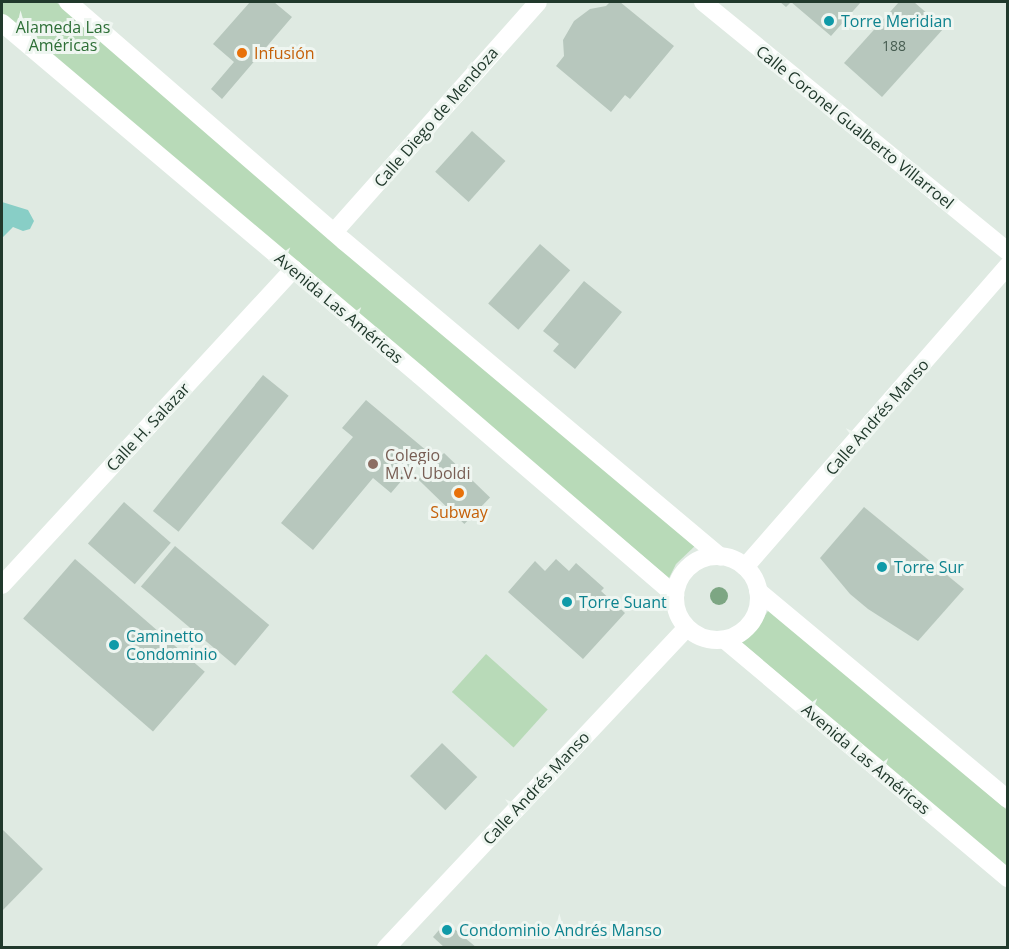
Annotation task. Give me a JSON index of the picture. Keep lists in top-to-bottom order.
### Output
{
  "streets": {
    "street": [
      "Calle Diego de Mendoza",
      "Calle Coronel Gualberto Villarroel",
      "Avenida Las Américas",
      "Calle Andrés Manso",
      "Calle H. Salazar"
    ]
  },
  "crossings": [
    ["Avenida Las Américas", "Calle Andrés Manso"],
    ["Avenida Las Américas", "Calle H. Salazar"]
  ],
  "parks": ["Alameda Las Américas"],
  "places": [
    "Torre Meridian",
    "Infusión",
    "Colegio M.V. Uboldi",
    "Subway",
    "Torre Sur",
    "Torre Suant",
    "Caminetto Condominio",
    "Condominio Andrés Manso"
  ],
  "house_numbers": ["188"]
}
